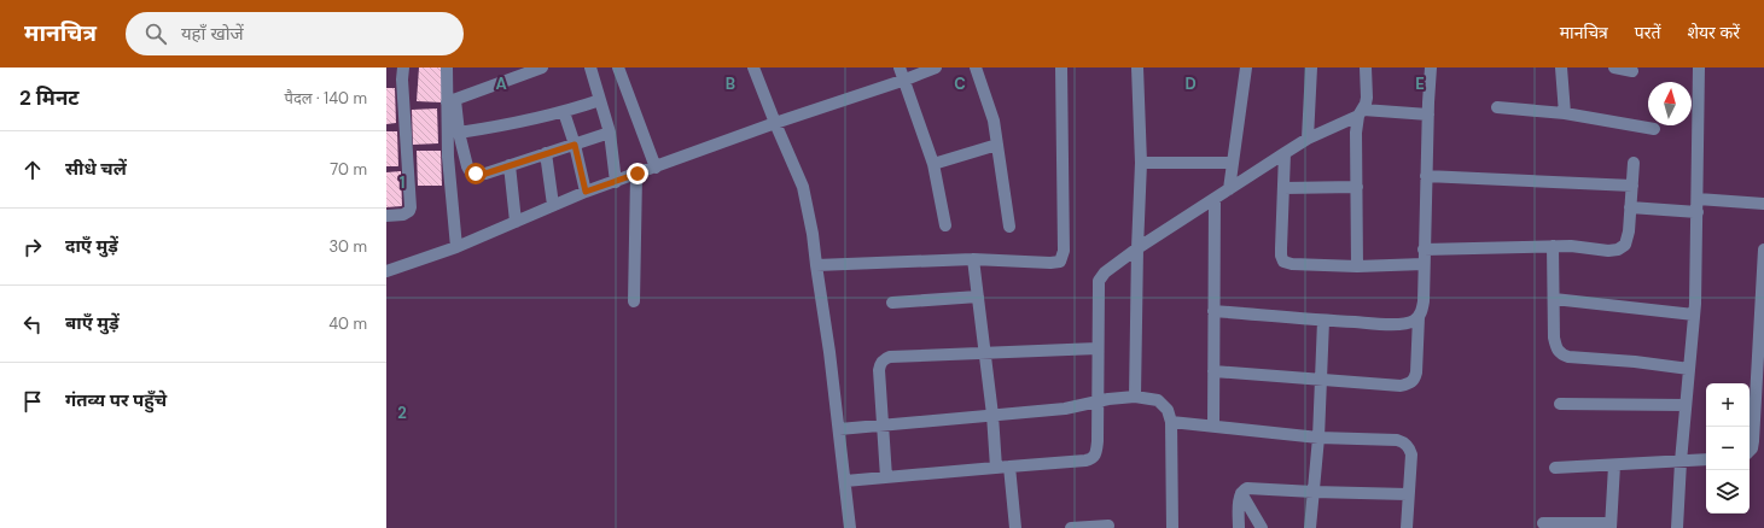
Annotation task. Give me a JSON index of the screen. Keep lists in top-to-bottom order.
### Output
{
  "north": "top",
  "page": {
    "header": "मानचित्र",
    "search": "यहाँ खोजें",
    "nav": ["मानचित्र", "परतें", "शेयर करें"],
    "heading": ["2 मिनट", "पैदल · 140 m"],
    "list": [
      ["सीधे चलें", "70 m"],
      ["दाएँ मुड़ें", "30 m"],
      ["बाएँ मुड़ें", "40 m"],
      "गंतव्य पर पहुँचे"
    ],
    "map_buttons": ["+", "−"]
  },
  "grid": {
    "columns": [
      "A",
      "B",
      "C",
      "D",
      "E"
    ],
    "rows": ["1", "2"]
  }
}
